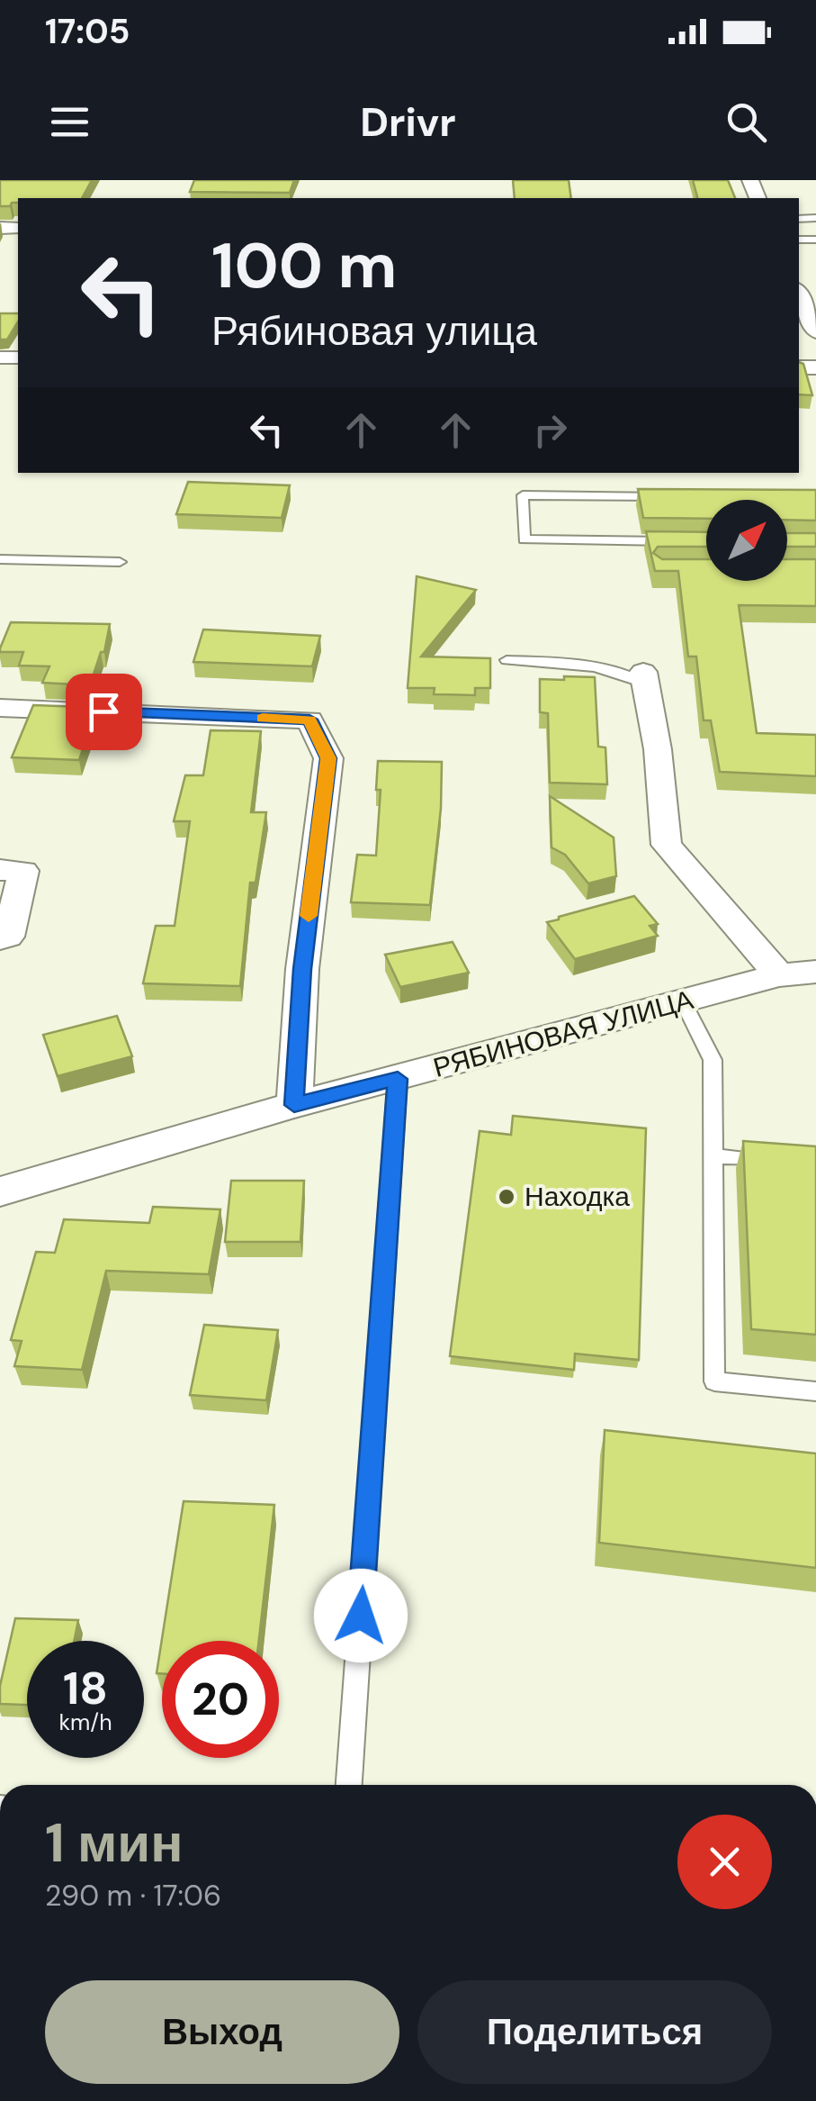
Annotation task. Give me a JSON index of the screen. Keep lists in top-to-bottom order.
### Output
{
  "streets": {
    "street": ["РЯБИНОВАЯ УЛИЦА"]
  },
  "places": ["Находка"],
  "north": "top right",
  "page": {
    "status": "17:05",
    "header": "Drivr",
    "turn": ["100 m", "Рябиновая улица"],
    "speed": "18 km/h",
    "limit": "20",
    "heading": ["1 мин", "290 m · 17:06"],
    "buttons": ["Выход", "Поделиться"]
  }
}
